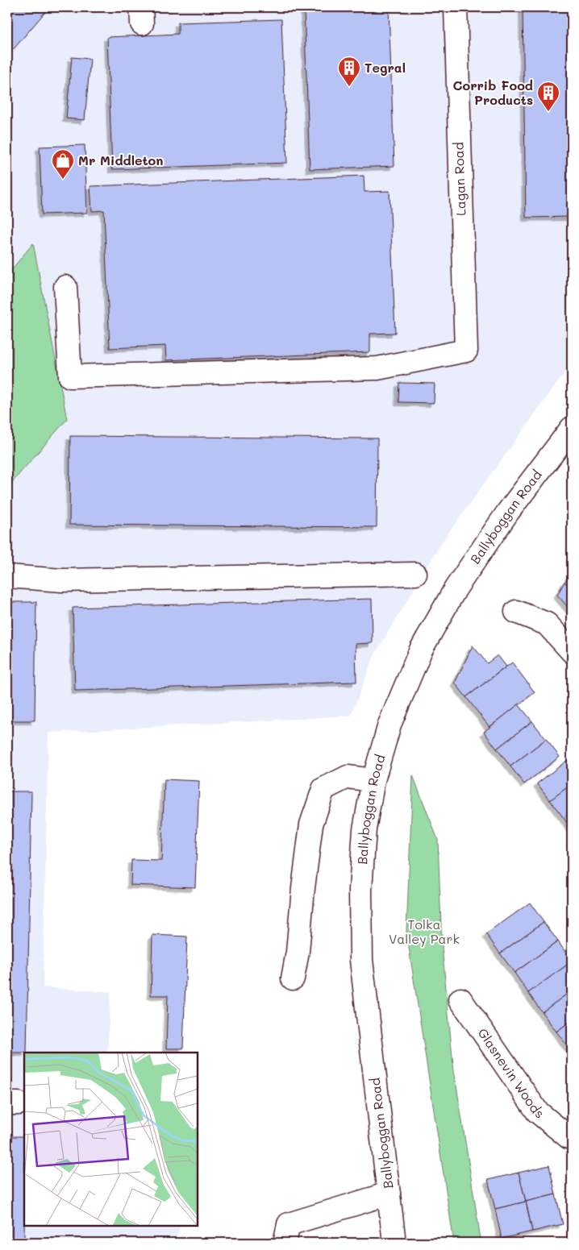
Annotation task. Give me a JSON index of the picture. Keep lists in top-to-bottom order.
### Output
{
  "streets": {
    "street": ["Lagan Road", "Ballyboggan Road", "Glasnevin Woods"]
  },
  "parks": ["Tolka Valley Park"],
  "places": {
    "building": ["Tegral", "Corrib Food Products"],
    "shop": ["Mr Middleton"]
  }
}
